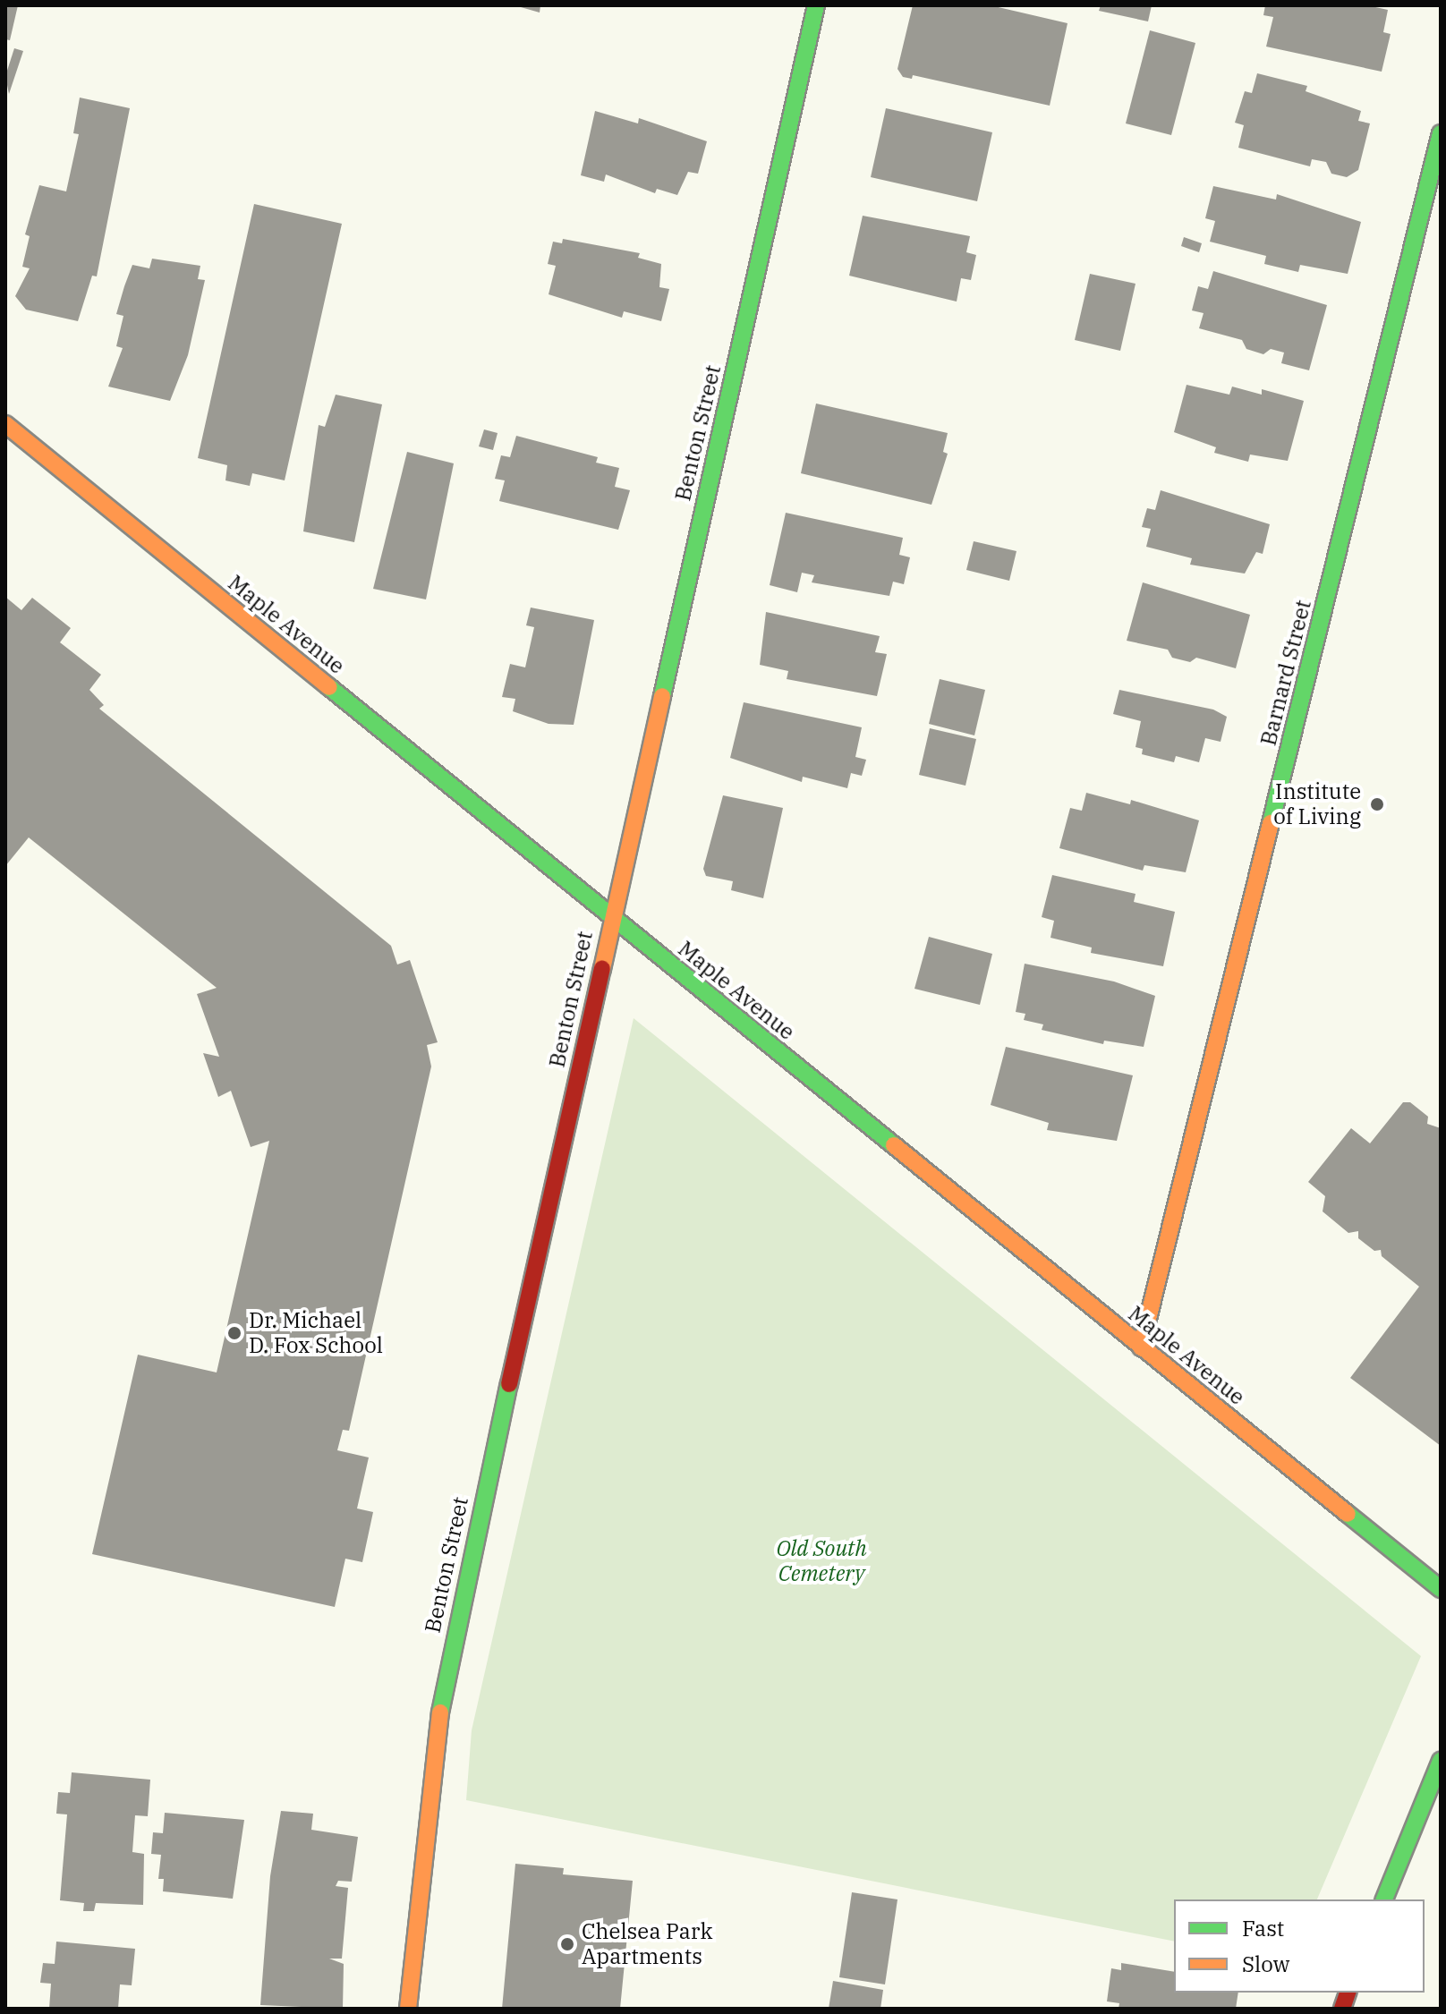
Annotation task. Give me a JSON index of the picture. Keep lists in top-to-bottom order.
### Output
{
  "streets": {
    "street": ["Benton Street", "Maple Avenue", "Barnard Street"]
  },
  "crossings": [
    ["Benton Street", "Maple Avenue"],
    ["Maple Avenue", "Barnard Street"]
  ],
  "parks": ["Old South Cemetery"],
  "places": ["Institute of Living", "Dr. Michael D. Fox School", "Chelsea Park Apartments"],
  "legend": ["Fast", "Slow"]
}
